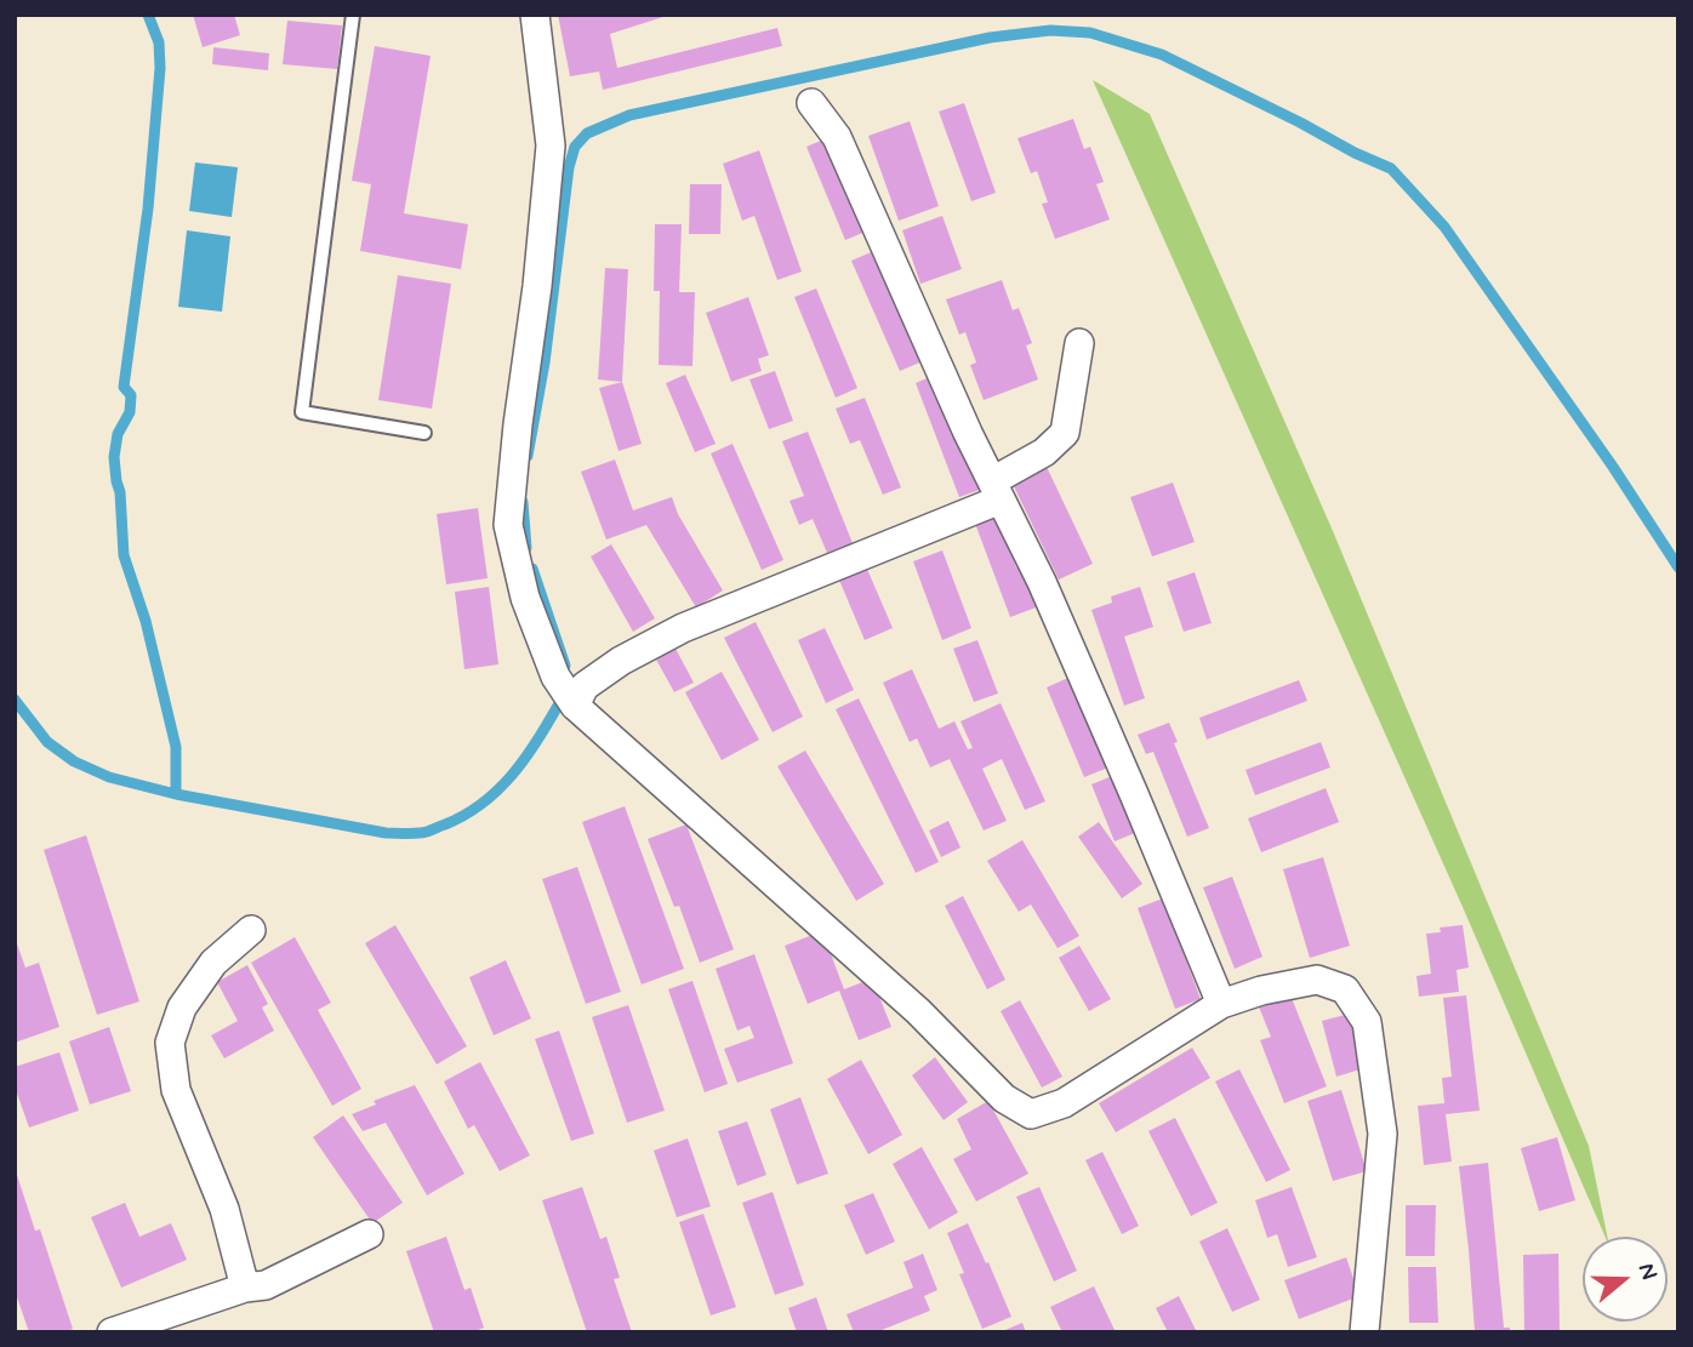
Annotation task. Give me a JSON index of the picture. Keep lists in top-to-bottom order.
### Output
{
  "north": "right"
}
